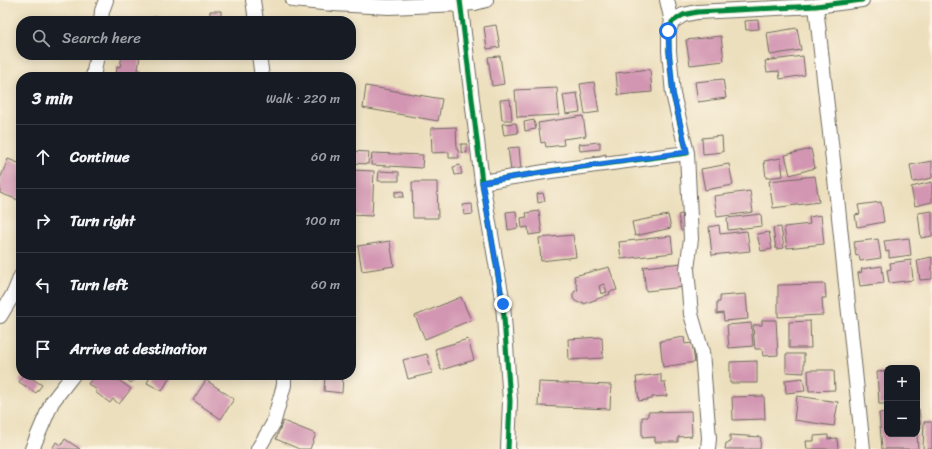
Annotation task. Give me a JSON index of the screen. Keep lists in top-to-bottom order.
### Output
{
  "page": {
    "search": "Search here",
    "heading": ["3 min", "Walk · 220 m"],
    "list": [
      ["Continue", "60 m"],
      ["Turn right", "100 m"],
      ["Turn left", "60 m"],
      "Arrive at destination"
    ],
    "map_buttons": ["+", "−"]
  }
}
